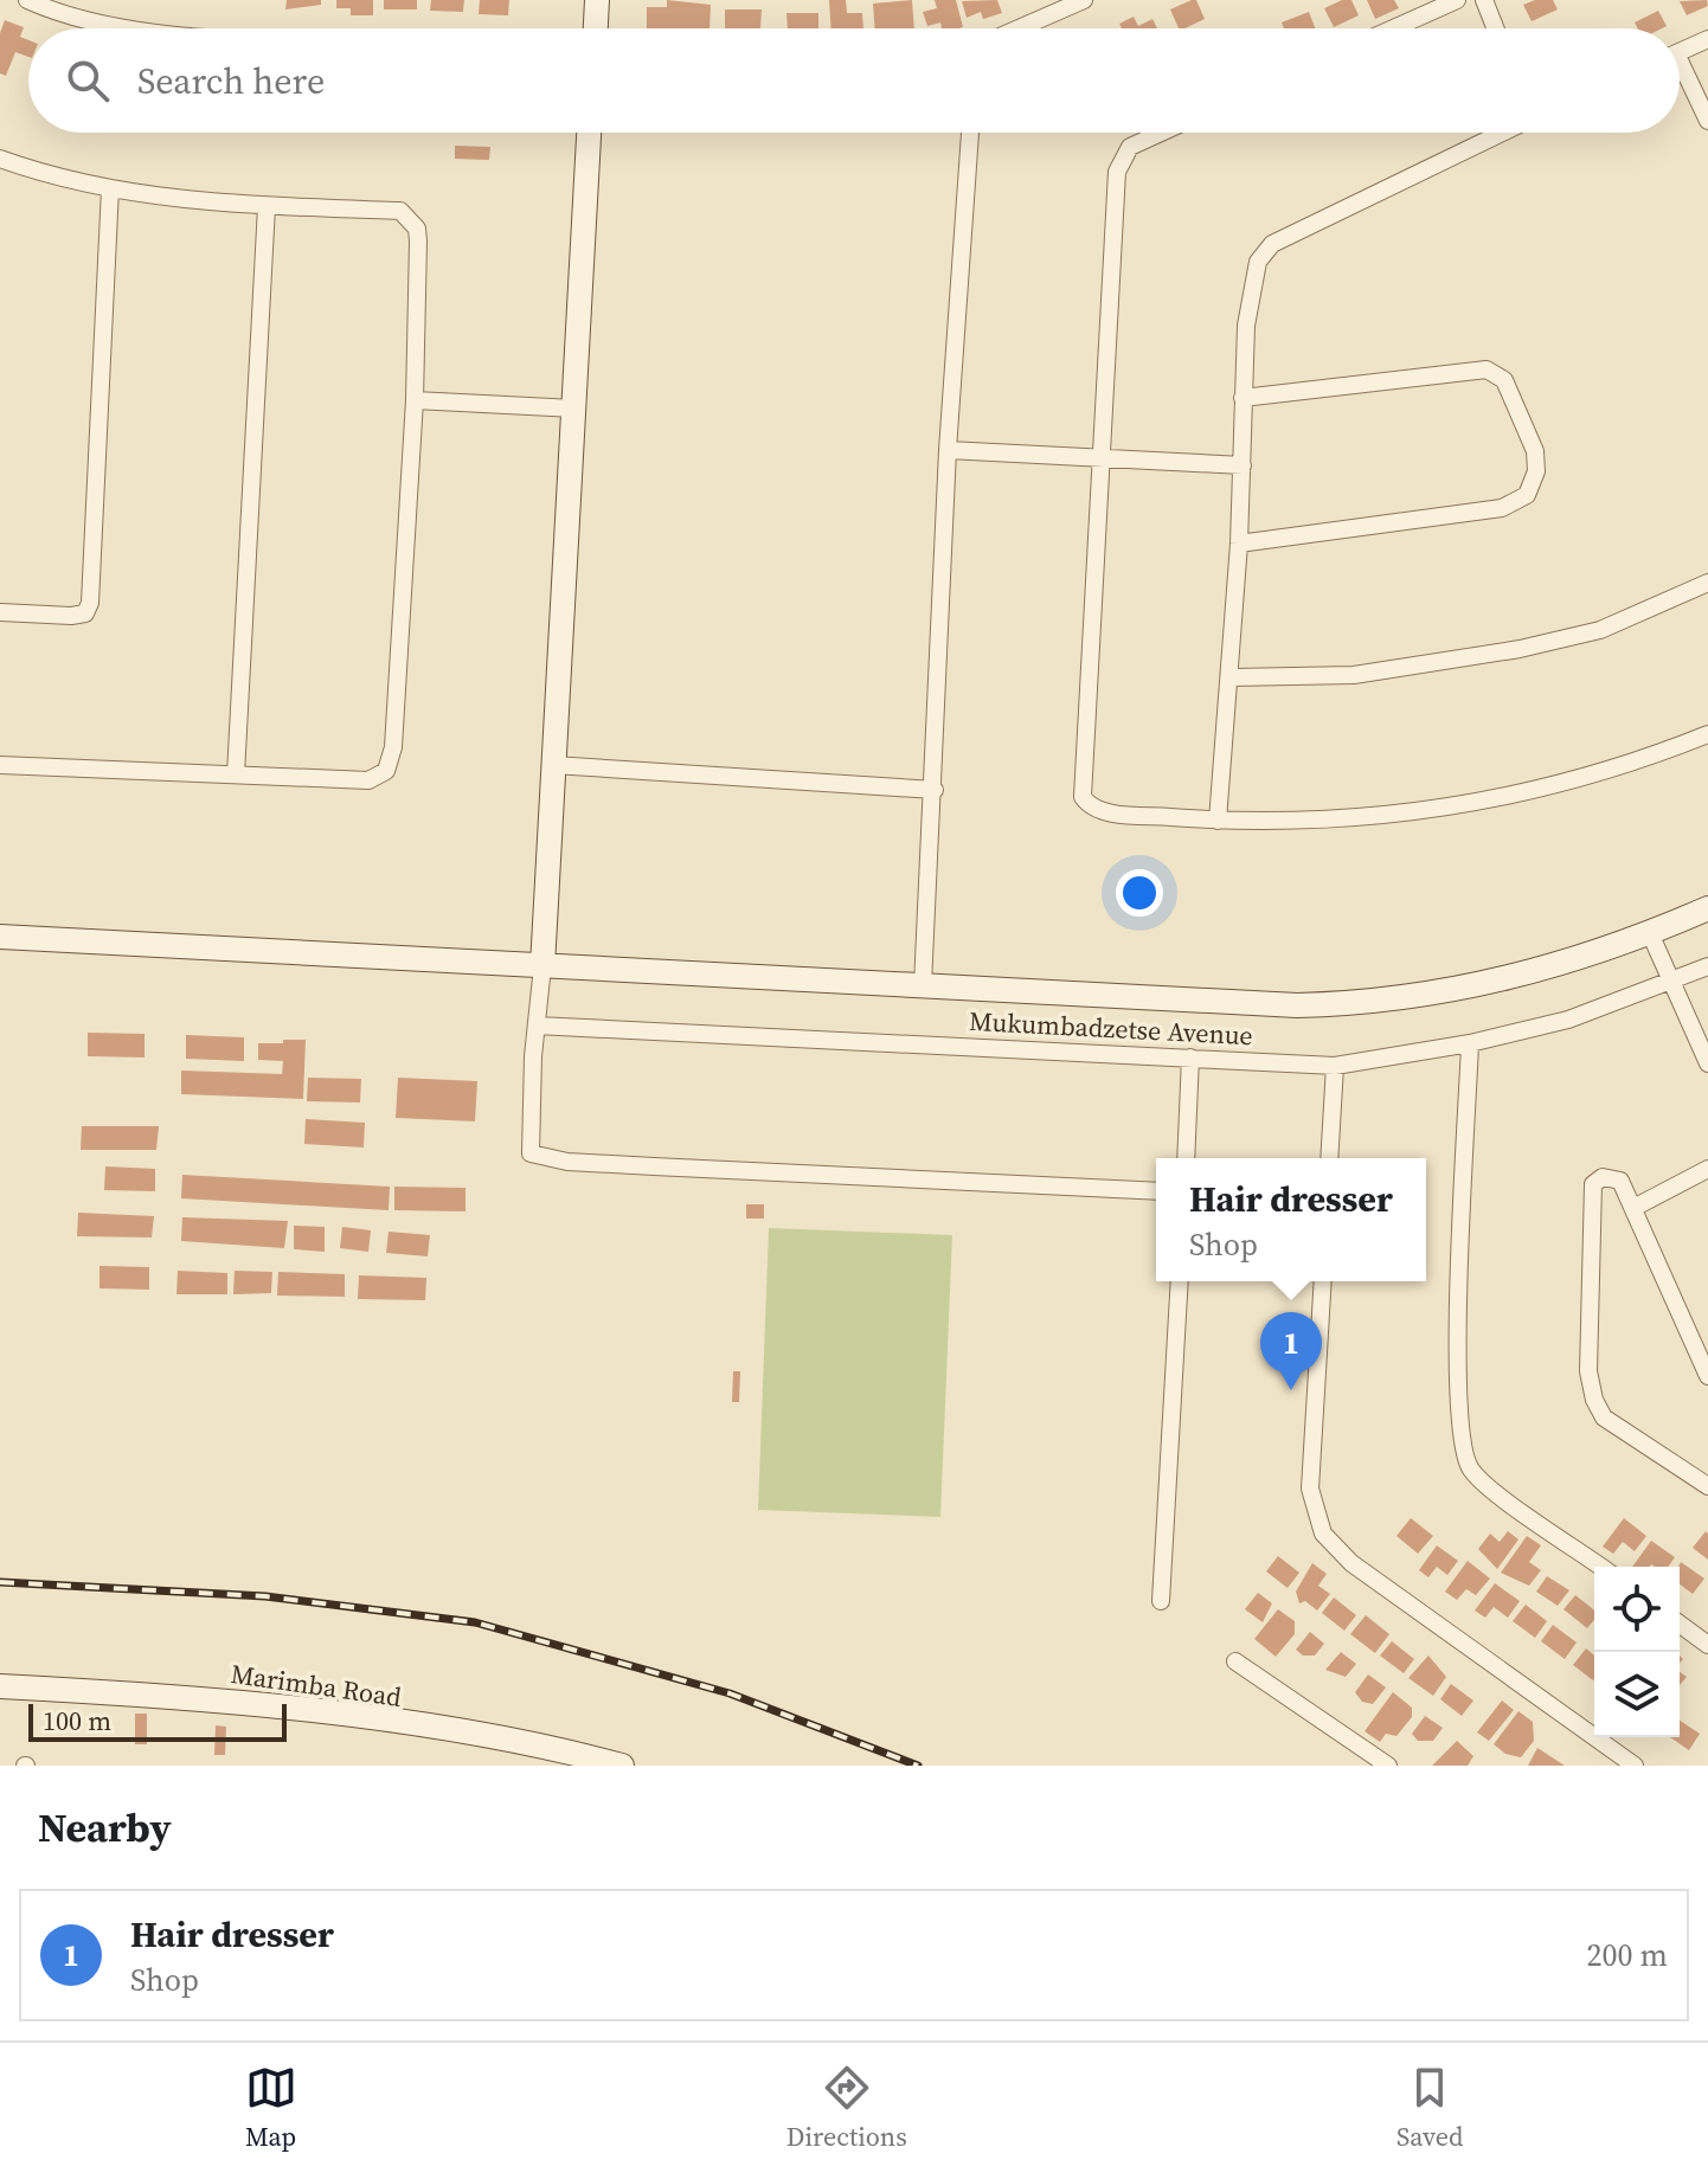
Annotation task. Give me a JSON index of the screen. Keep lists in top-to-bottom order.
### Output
{
  "streets": {
    "street": ["Mukumbadzetse Avenue", "Marimba Road"]
  },
  "scale_bar": "100 m",
  "page": {
    "search": "Search here",
    "popup": ["Hair dresser", "Shop"],
    "pins": "1",
    "scale": "100 m",
    "heading": "Nearby",
    "list": [
      {
        "mark": "1",
        "name": "Hair dresser",
        "note": "Shop",
        "value": "200 m"
      }
    ],
    "nav": ["Map", "Directions", "Saved"]
  }
}
